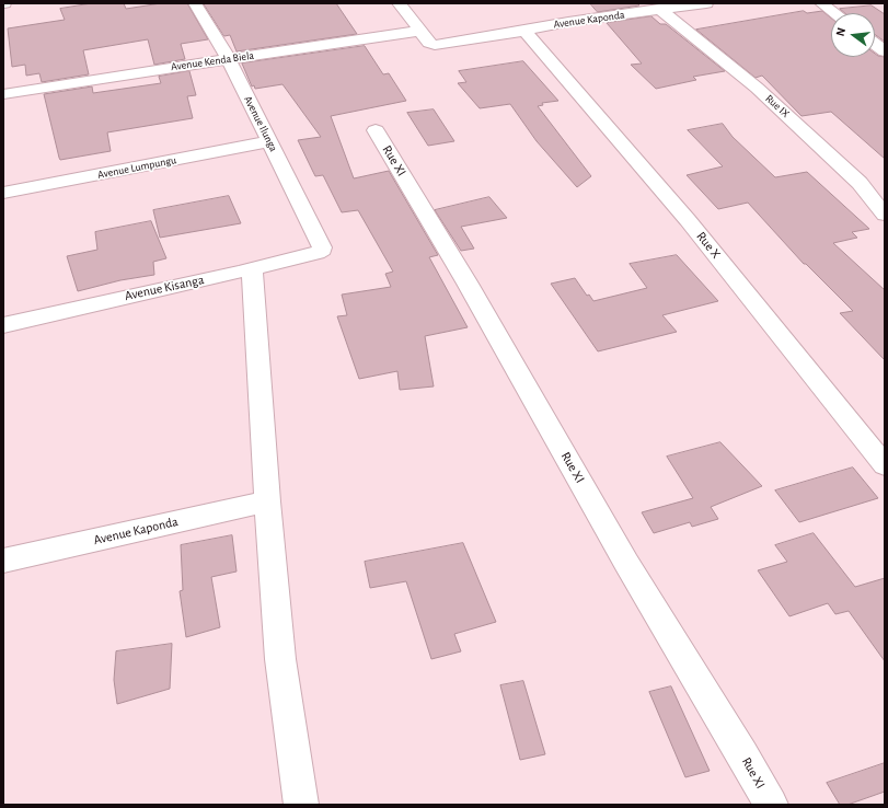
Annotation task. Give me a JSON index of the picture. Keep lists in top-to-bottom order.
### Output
{
  "streets": {
    "street": [
      "Avenue Kaponda",
      "Avenue Kenda Biela",
      "Rue IX",
      "Avenue Ilunga",
      "Rue XI",
      "Avenue Lumpungu",
      "Rue X",
      "Avenue Kisanga"
    ]
  },
  "crossings": [
    ["Avenue Kaponda", "Avenue Kenda Biela"],
    ["Avenue Kaponda", "Rue IX"],
    ["Avenue Kaponda", "Rue X"],
    ["Avenue Kenda Biela", "Avenue Ilunga"],
    ["Avenue Ilunga", "Avenue Lumpungu"],
    ["Avenue Ilunga", "Avenue Kisanga"]
  ],
  "north": "left"
}
